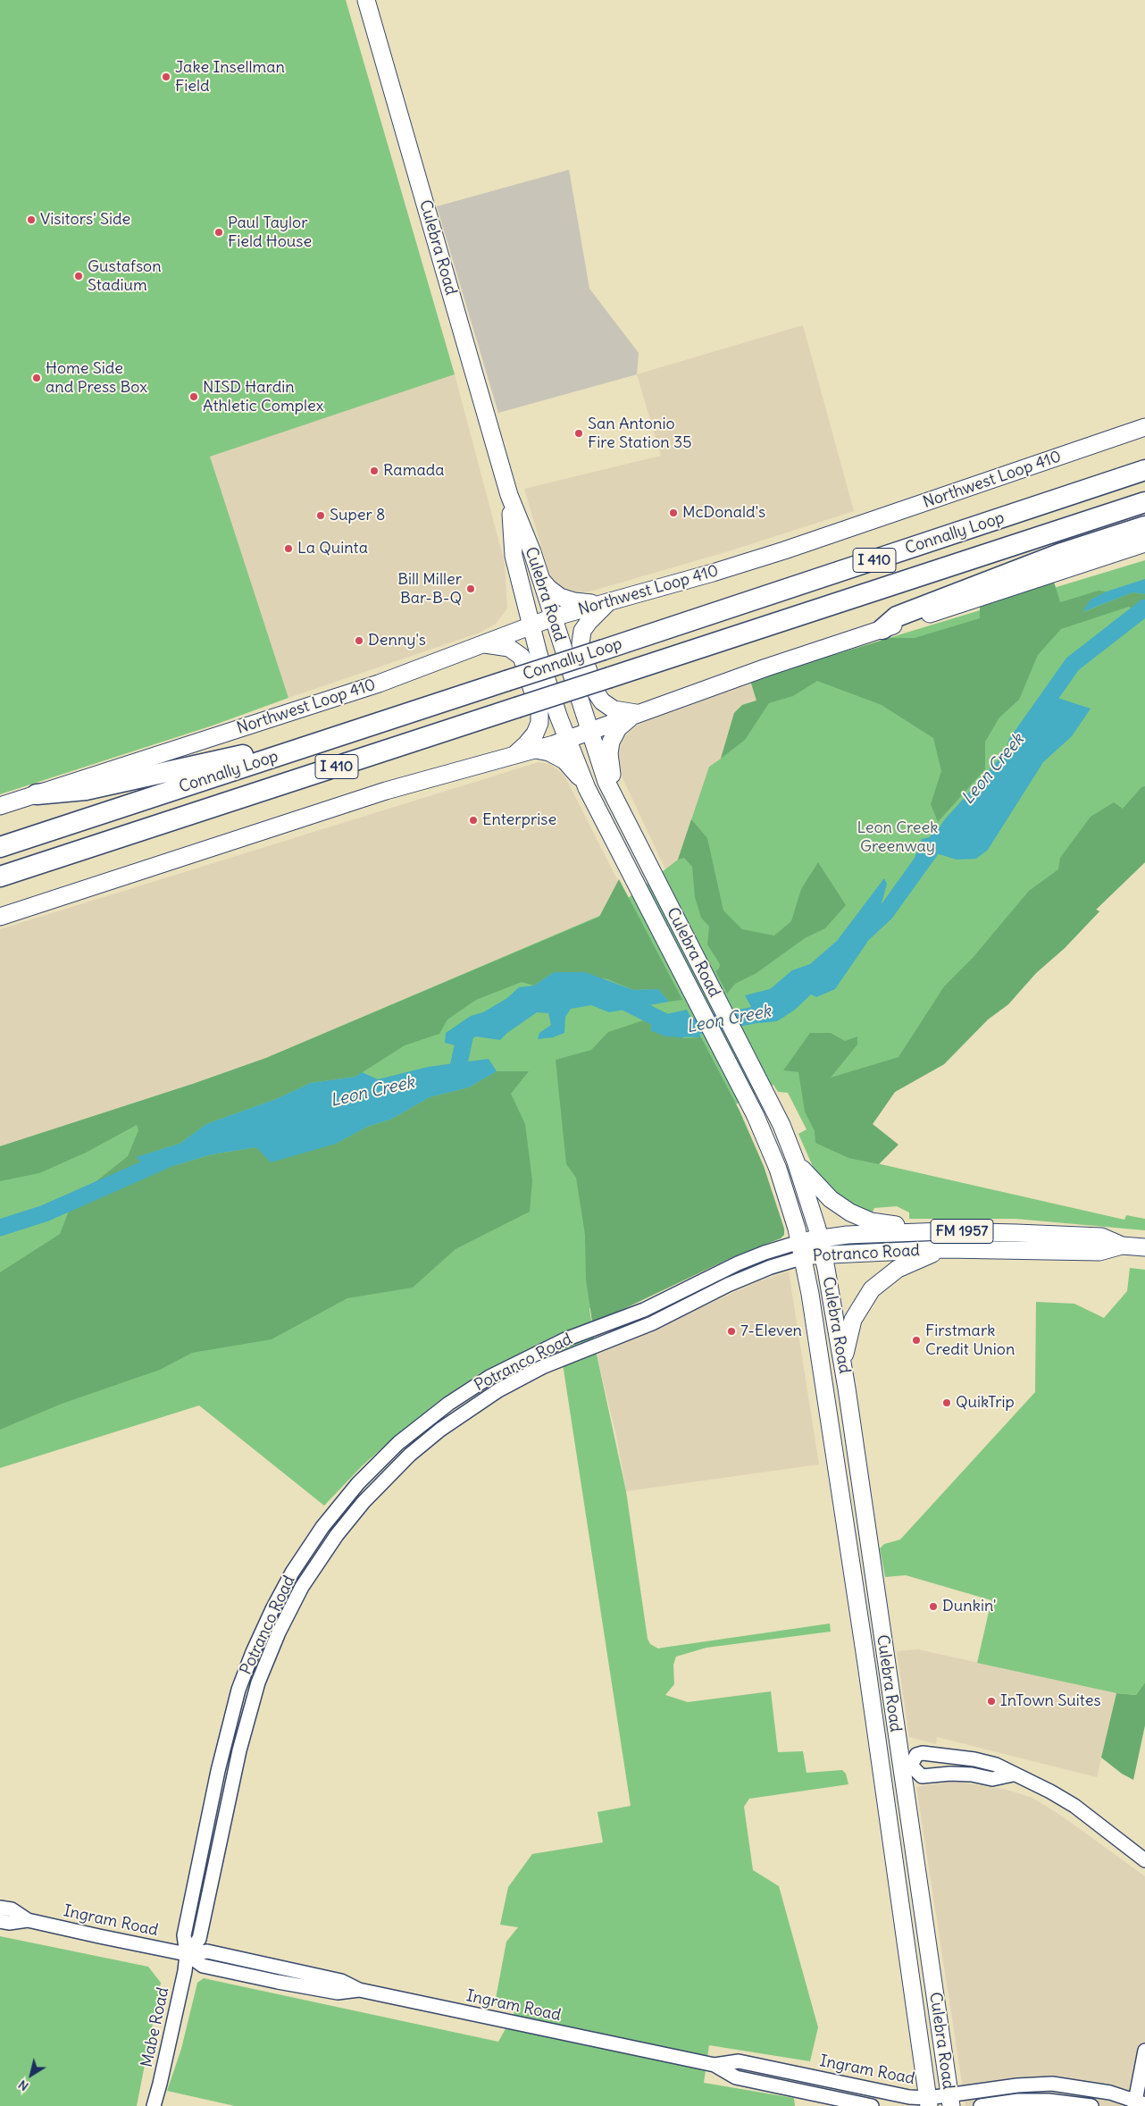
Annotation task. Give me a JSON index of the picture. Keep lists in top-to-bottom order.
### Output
{
  "streets": {
    "highway": ["Connally Loop", "I 410"],
    "main road": [
      "Culebra Road",
      "Northwest Loop 410",
      "FM 1957",
      "Potranco Road"
    ],
    "street": ["Ingram Road", "Mabe Road"]
  },
  "crossings": [
    ["Culebra Road", "Northwest Loop 410"],
    ["Culebra Road", "Potranco Road"],
    ["Culebra Road", "Ingram Road"],
    ["FM 1957", "Potranco Road"],
    ["Potranco Road", "Ingram Road"],
    ["Potranco Road", "Mabe Road"],
    ["Ingram Road", "Mabe Road"]
  ],
  "water": ["Leon Creek"],
  "parks": ["Leon Creek Greenway"],
  "places": [
    "Jake Insellman Field",
    "Visitors' Side",
    "Paul Taylor Field House",
    "Gustafson Stadium",
    "Home Side and Press Box",
    "NISD Hardin Athletic Complex",
    "San Antonio Fire Station 35",
    "Ramada",
    "McDonald's",
    "Super 8",
    "La Quinta",
    "Bill Miller Bar-B-Q",
    "Denny's",
    "Enterprise",
    "7-Eleven",
    "Firstmark Credit Union",
    "QuikTrip",
    "Dunkin'",
    "InTown Suites"
  ],
  "north": "bottom left"
}
